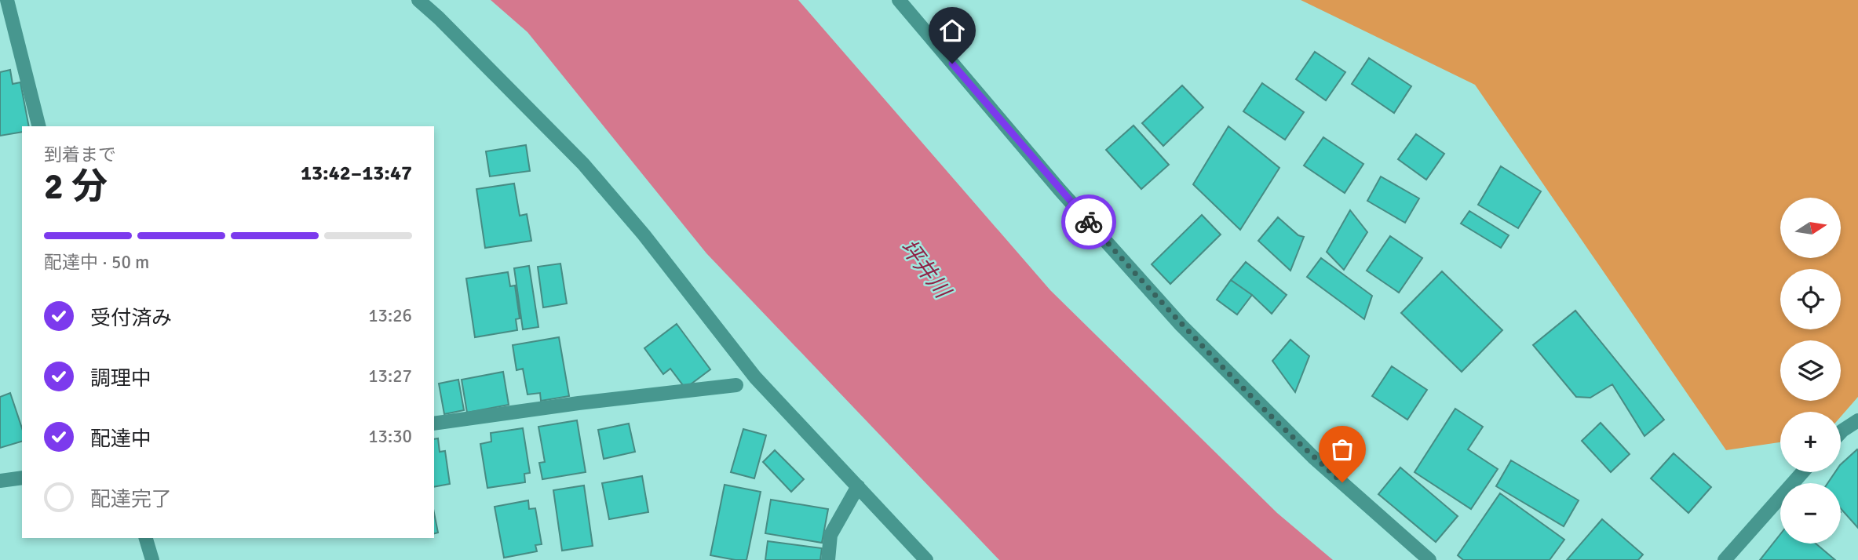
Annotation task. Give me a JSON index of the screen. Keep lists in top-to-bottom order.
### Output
{
  "water": ["坪井川"],
  "north": "right",
  "page": {
    "heading": ["2 分", "到着まで", "13:42–13:47"],
    "map_buttons": ["+", "−"],
    "bar": "配達中 · 50 m",
    "list": [
      ["受付済み", "13:26"],
      ["調理中", "13:27"],
      ["配達中", "13:30"],
      "配達完了"
    ]
  }
}
